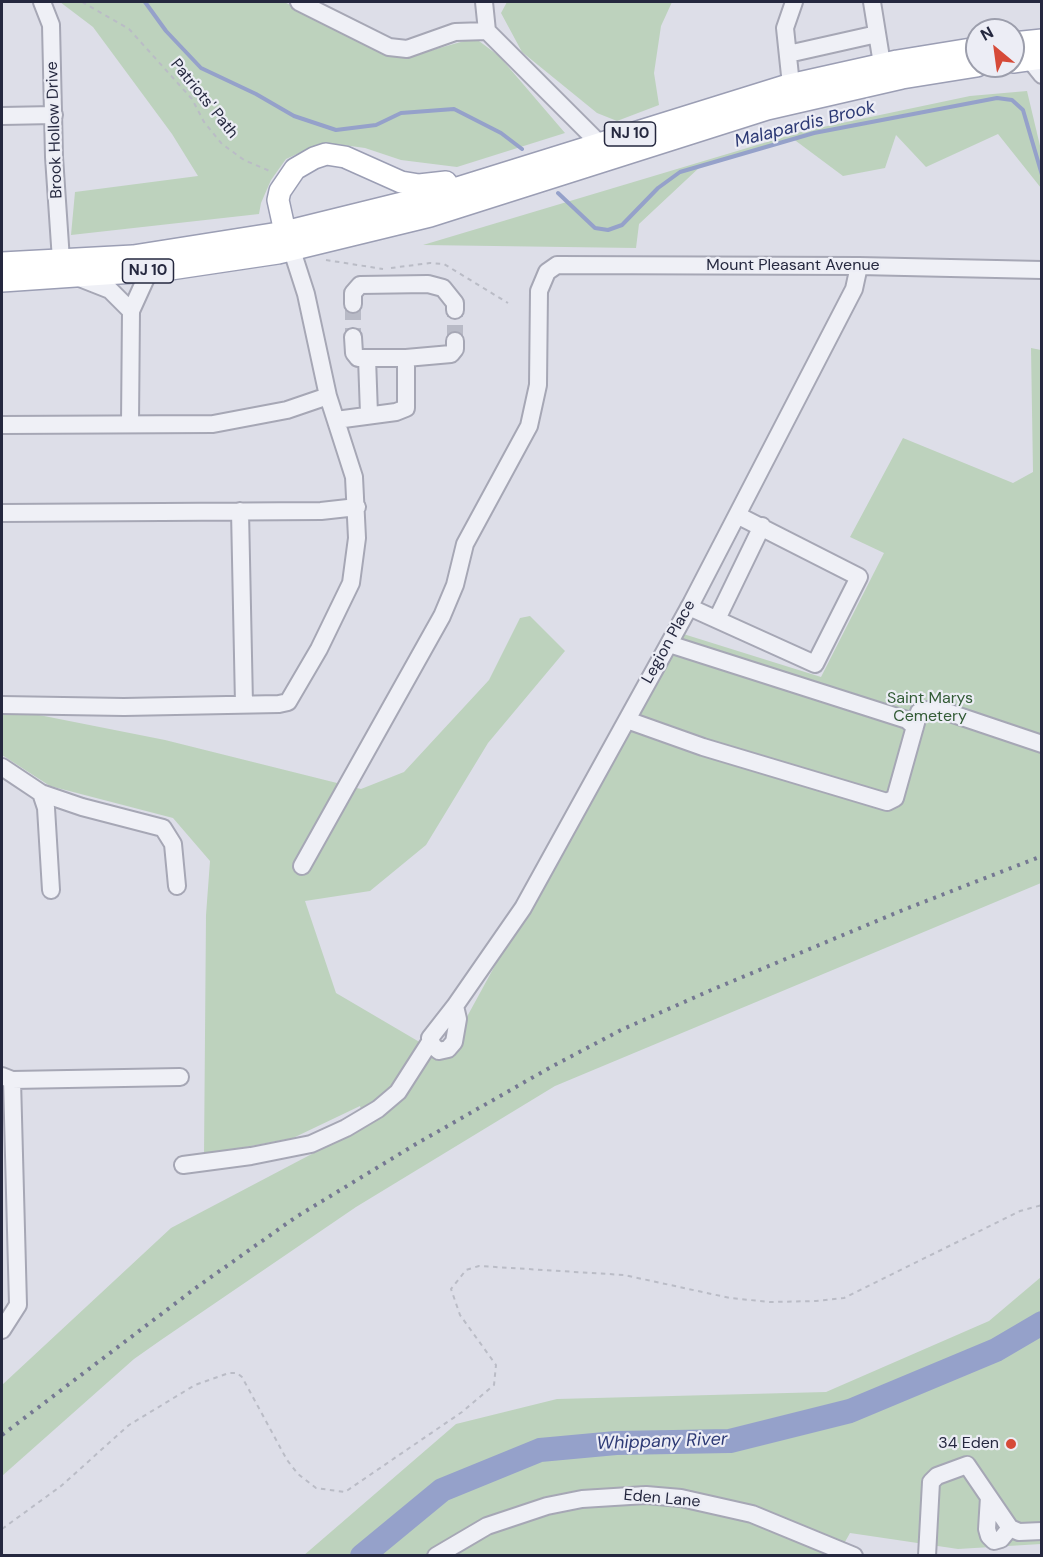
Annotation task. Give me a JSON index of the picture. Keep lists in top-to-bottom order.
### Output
{
  "streets": {
    "main road": ["NJ 10"],
    "street": [
      "Brook Hollow Drive",
      "Mount Pleasant Avenue",
      "Legion Place",
      "Eden Lane"
    ],
    "path": ["Patriots' Path"]
  },
  "crossings": [
    ["Brook Hollow Drive", "NJ 10"],
    ["Mount Pleasant Avenue", "Legion Place"]
  ],
  "water": ["Malapardis Brook", "Whippany River"],
  "parks": ["Saint Marys Cemetery"],
  "places": ["34 Eden"],
  "north": "top left"
}
